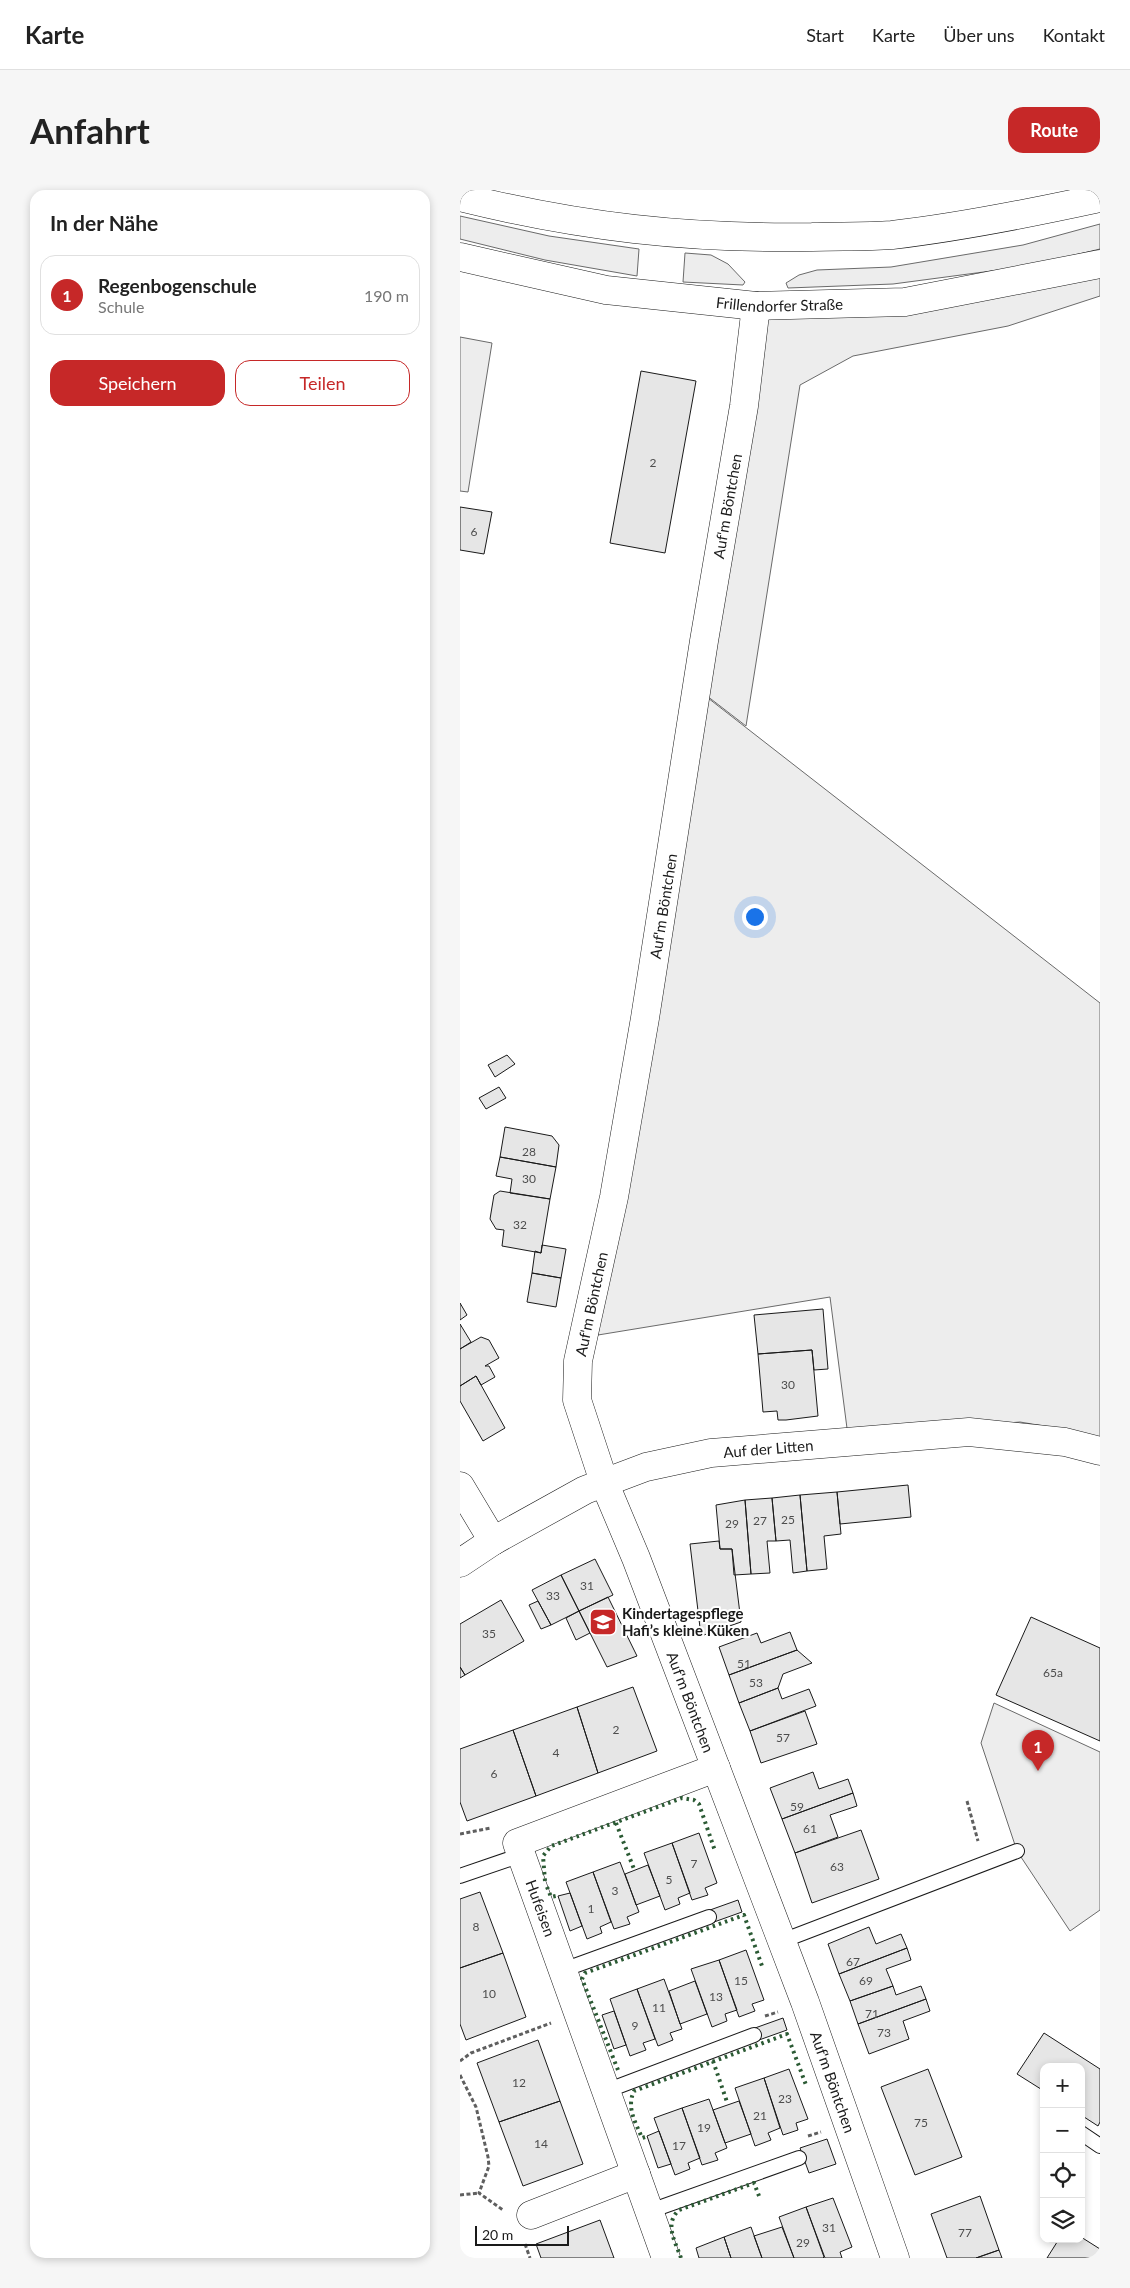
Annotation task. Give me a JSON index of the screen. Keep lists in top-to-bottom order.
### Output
{
  "streets": {
    "street": [
      "Frillendorfer Straße",
      "Auf'm Böntchen",
      "Auf der Litten",
      "Hufeisen"
    ]
  },
  "crossings": [
    ["Frillendorfer Straße", "Auf'm Böntchen"],
    ["Auf'm Böntchen", "Auf der Litten"]
  ],
  "places": {
    "school or university": ["Kindertagespflege Hafi’s kleine Küken"]
  },
  "house_numbers": [
    "2",
    "6",
    "28",
    "30",
    "32",
    "30",
    "25",
    "27",
    "29",
    "31",
    "33",
    "35",
    "51",
    "65a",
    "53",
    "2",
    "57",
    "4",
    "6",
    "59",
    "61",
    "7",
    "63",
    "5",
    "3",
    "1",
    "8",
    "67",
    "15",
    "69",
    "10",
    "13",
    "11",
    "71",
    "9",
    "73",
    "12",
    "23",
    "21",
    "75",
    "19",
    "14",
    "17",
    "31",
    "77",
    "29"
  ],
  "scale_bar": "20 m",
  "page": {
    "header": "Karte",
    "nav": [
      "Start",
      "Karte",
      "Über uns",
      "Kontakt"
    ],
    "buttons": [
      "Route",
      ["Speichern", "Teilen"]
    ],
    "title": "Anfahrt",
    "heading": "In der Nähe",
    "list": [
      {
        "mark": "1",
        "name": "Regenbogenschule",
        "note": "Schule",
        "value": "190 m"
      }
    ],
    "pins": "1",
    "map_buttons": ["+", "−"],
    "scale": "20 m"
  }
}
